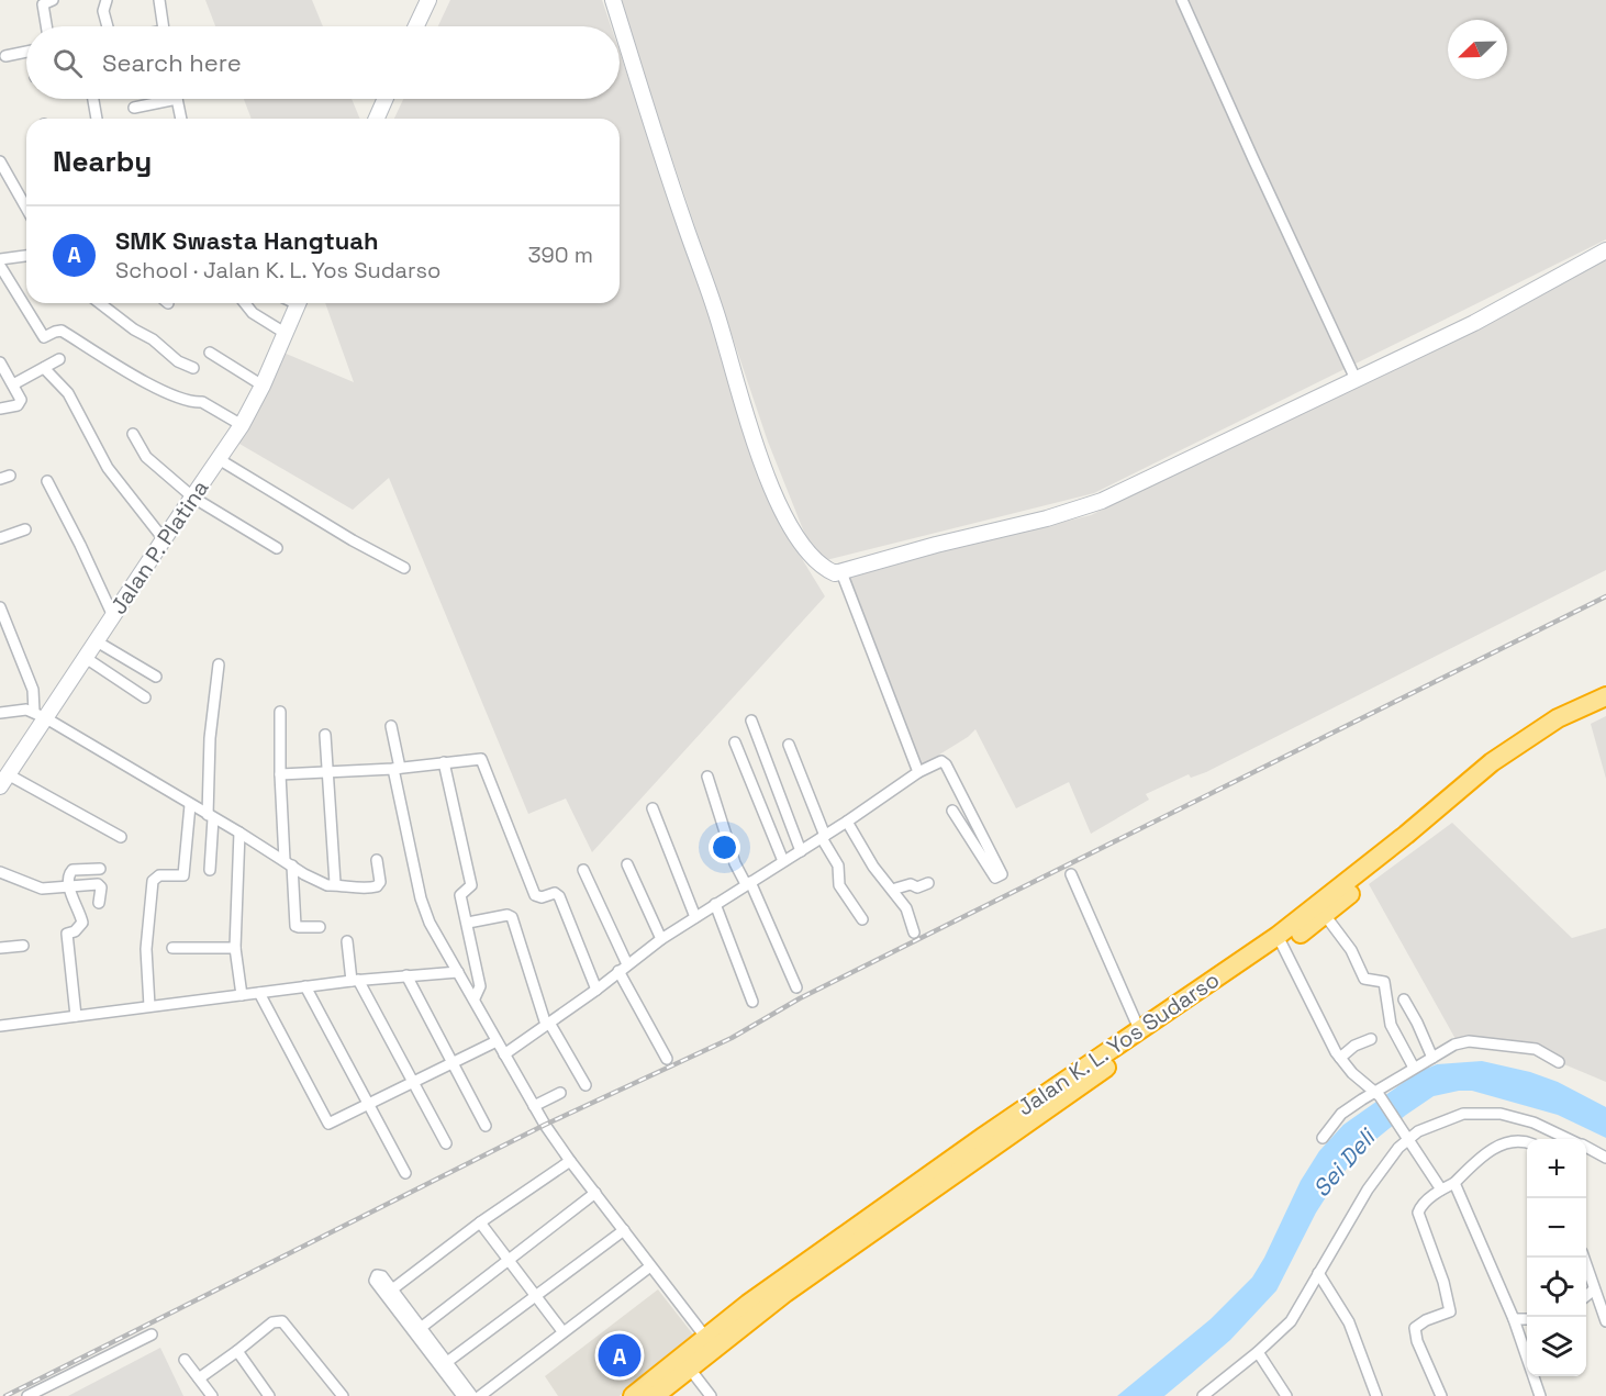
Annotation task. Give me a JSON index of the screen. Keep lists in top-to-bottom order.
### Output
{
  "streets": {
    "highway": ["Jalan K. L. Yos Sudarso"],
    "street": ["Jalan P. Platina"]
  },
  "water": ["Sei Deli"],
  "north": "bottom left",
  "page": {
    "search": "Search here",
    "heading": "Nearby",
    "list": [
      {
        "mark": "A",
        "name": "SMK Swasta Hangtuah",
        "note": "School · Jalan K. L. Yos Sudarso",
        "value": "390 m"
      }
    ],
    "map_buttons": ["+", "−"],
    "pins": "A"
  }
}
